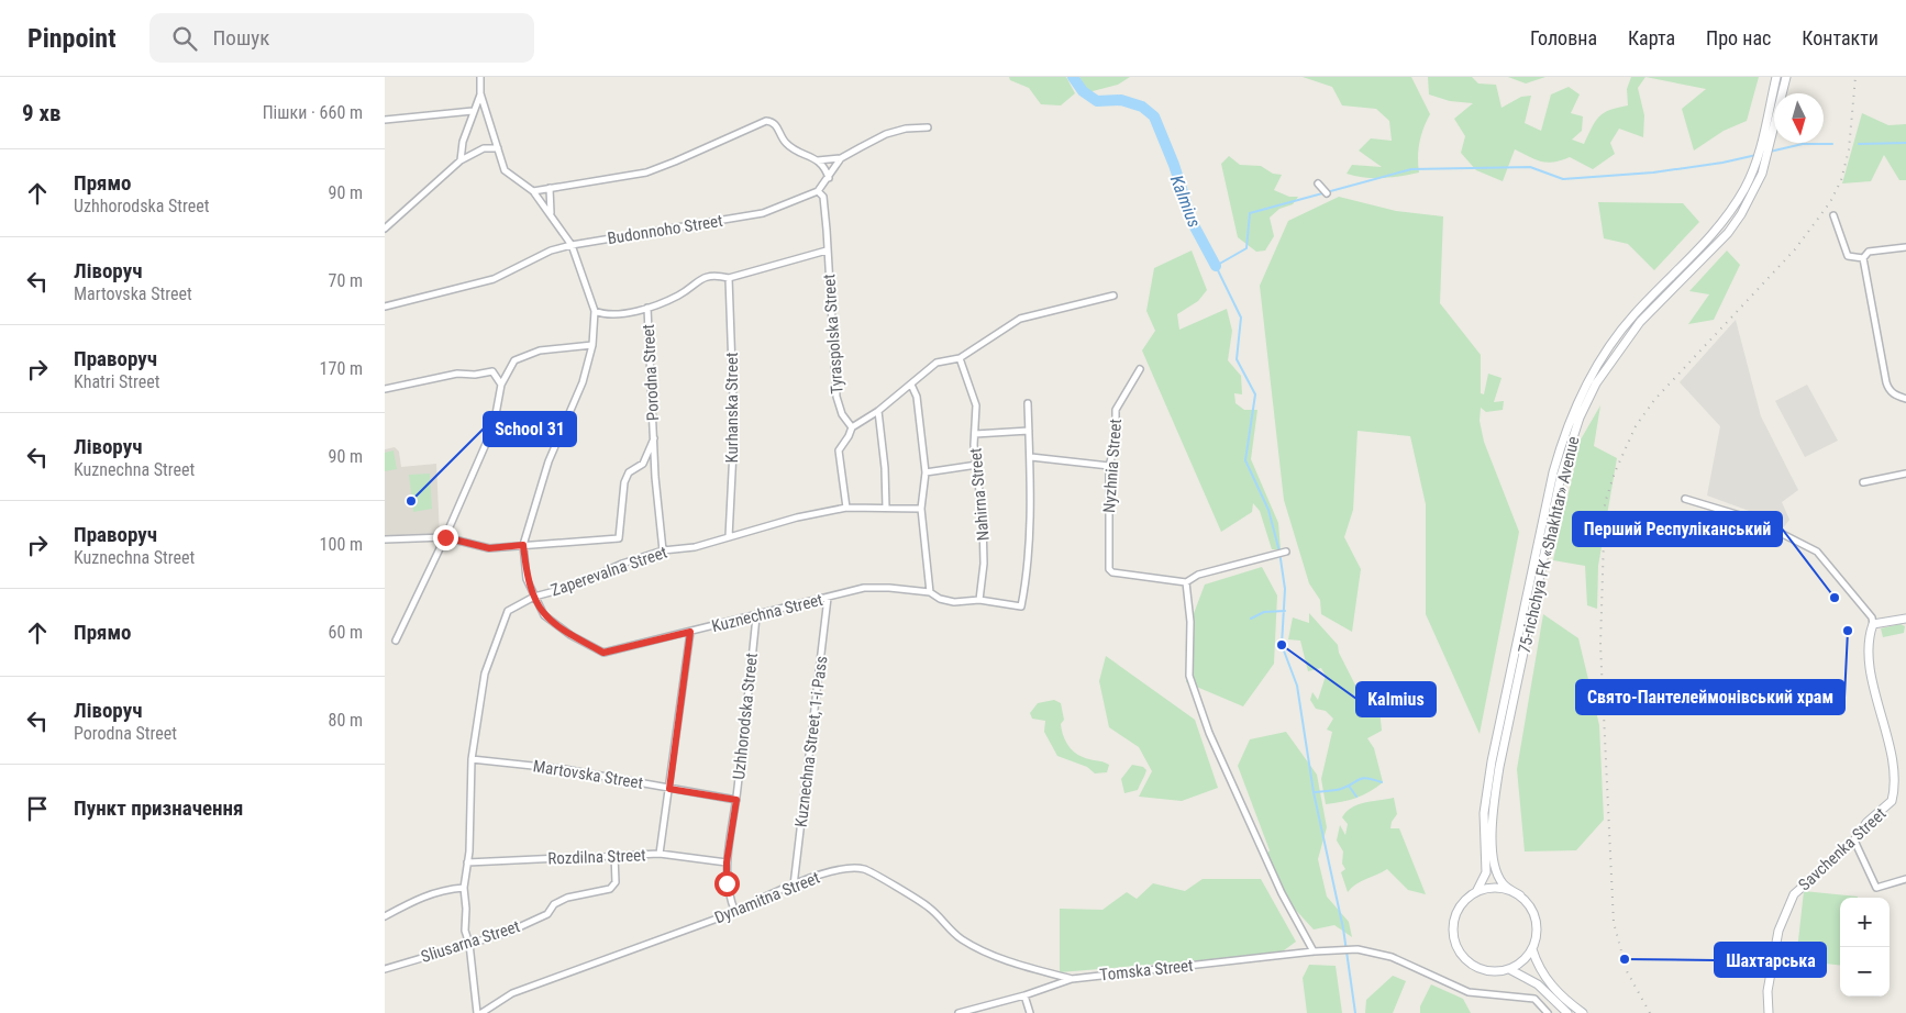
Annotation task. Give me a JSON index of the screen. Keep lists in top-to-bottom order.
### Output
{
  "streets": {
    "main road": ["75-richchya FK «Shakhtar» Avenue", "Savchenka Street"],
    "street": [
      "Budonnoho Street",
      "Tyraspolska Street",
      "Porodna Street",
      "Kurhanska Street",
      "Nyzhnia Street",
      "Nahirna Street",
      "Zaperevalna Street",
      "Kuznechna Street",
      "Uzhhorodska Street",
      "Kuznechna Street, 1-i Pass",
      "Martovska Street",
      "Rozdilna Street",
      "Dynamitna Street",
      "Sliusarna Street",
      "Tomska Street"
    ]
  },
  "crossings": [
    ["Budonnoho Street", "Tyraspolska Street"],
    ["Porodna Street", "Zaperevalna Street"],
    ["Porodna Street", "Kuznechna Street"],
    ["Kurhanska Street", "Zaperevalna Street"],
    ["Nahirna Street", "Kuznechna Street"],
    ["Zaperevalna Street", "Kuznechna Street"],
    ["Zaperevalna Street", "Martovska Street"],
    ["Zaperevalna Street", "Rozdilna Street"],
    ["Zaperevalna Street", "Sliusarna Street"],
    ["Kuznechna Street", "Uzhhorodska Street"],
    ["Kuznechna Street", "Kuznechna Street, 1-i Pass"],
    ["Uzhhorodska Street", "Martovska Street"],
    ["Uzhhorodska Street", "Rozdilna Street"],
    ["Uzhhorodska Street", "Dynamitna Street"],
    ["Kuznechna Street, 1-i Pass", "Dynamitna Street"],
    ["Rozdilna Street", "Sliusarna Street"],
    ["Dynamitna Street", "Tomska Street"]
  ],
  "water": ["Kalmius"],
  "places": [
    "School 31",
    "Перший Респуліканський",
    "Свято-Пантелеймонівський храм",
    "Kalmius",
    "Шахтарська"
  ],
  "north": "bottom",
  "page": {
    "header": "Pinpoint",
    "search": "Пошук",
    "nav": [
      "Головна",
      "Карта",
      "Про нас",
      "Контакти"
    ],
    "heading": ["9 хв", "Пішки · 660 m"],
    "list": [
      ["Прямо", "Uzhhorodska Street", "90 m"],
      ["Ліворуч", "Martovska Street", "70 m"],
      ["Праворуч", "Khatri Street", "170 m"],
      ["Ліворуч", "Kuznechna Street", "90 m"],
      ["Праворуч", "Kuznechna Street", "100 m"],
      ["Прямо", "60 m"],
      ["Ліворуч", "Porodna Street", "80 m"],
      "Пункт призначення"
    ],
    "map_buttons": ["+", "−"]
  }
}
